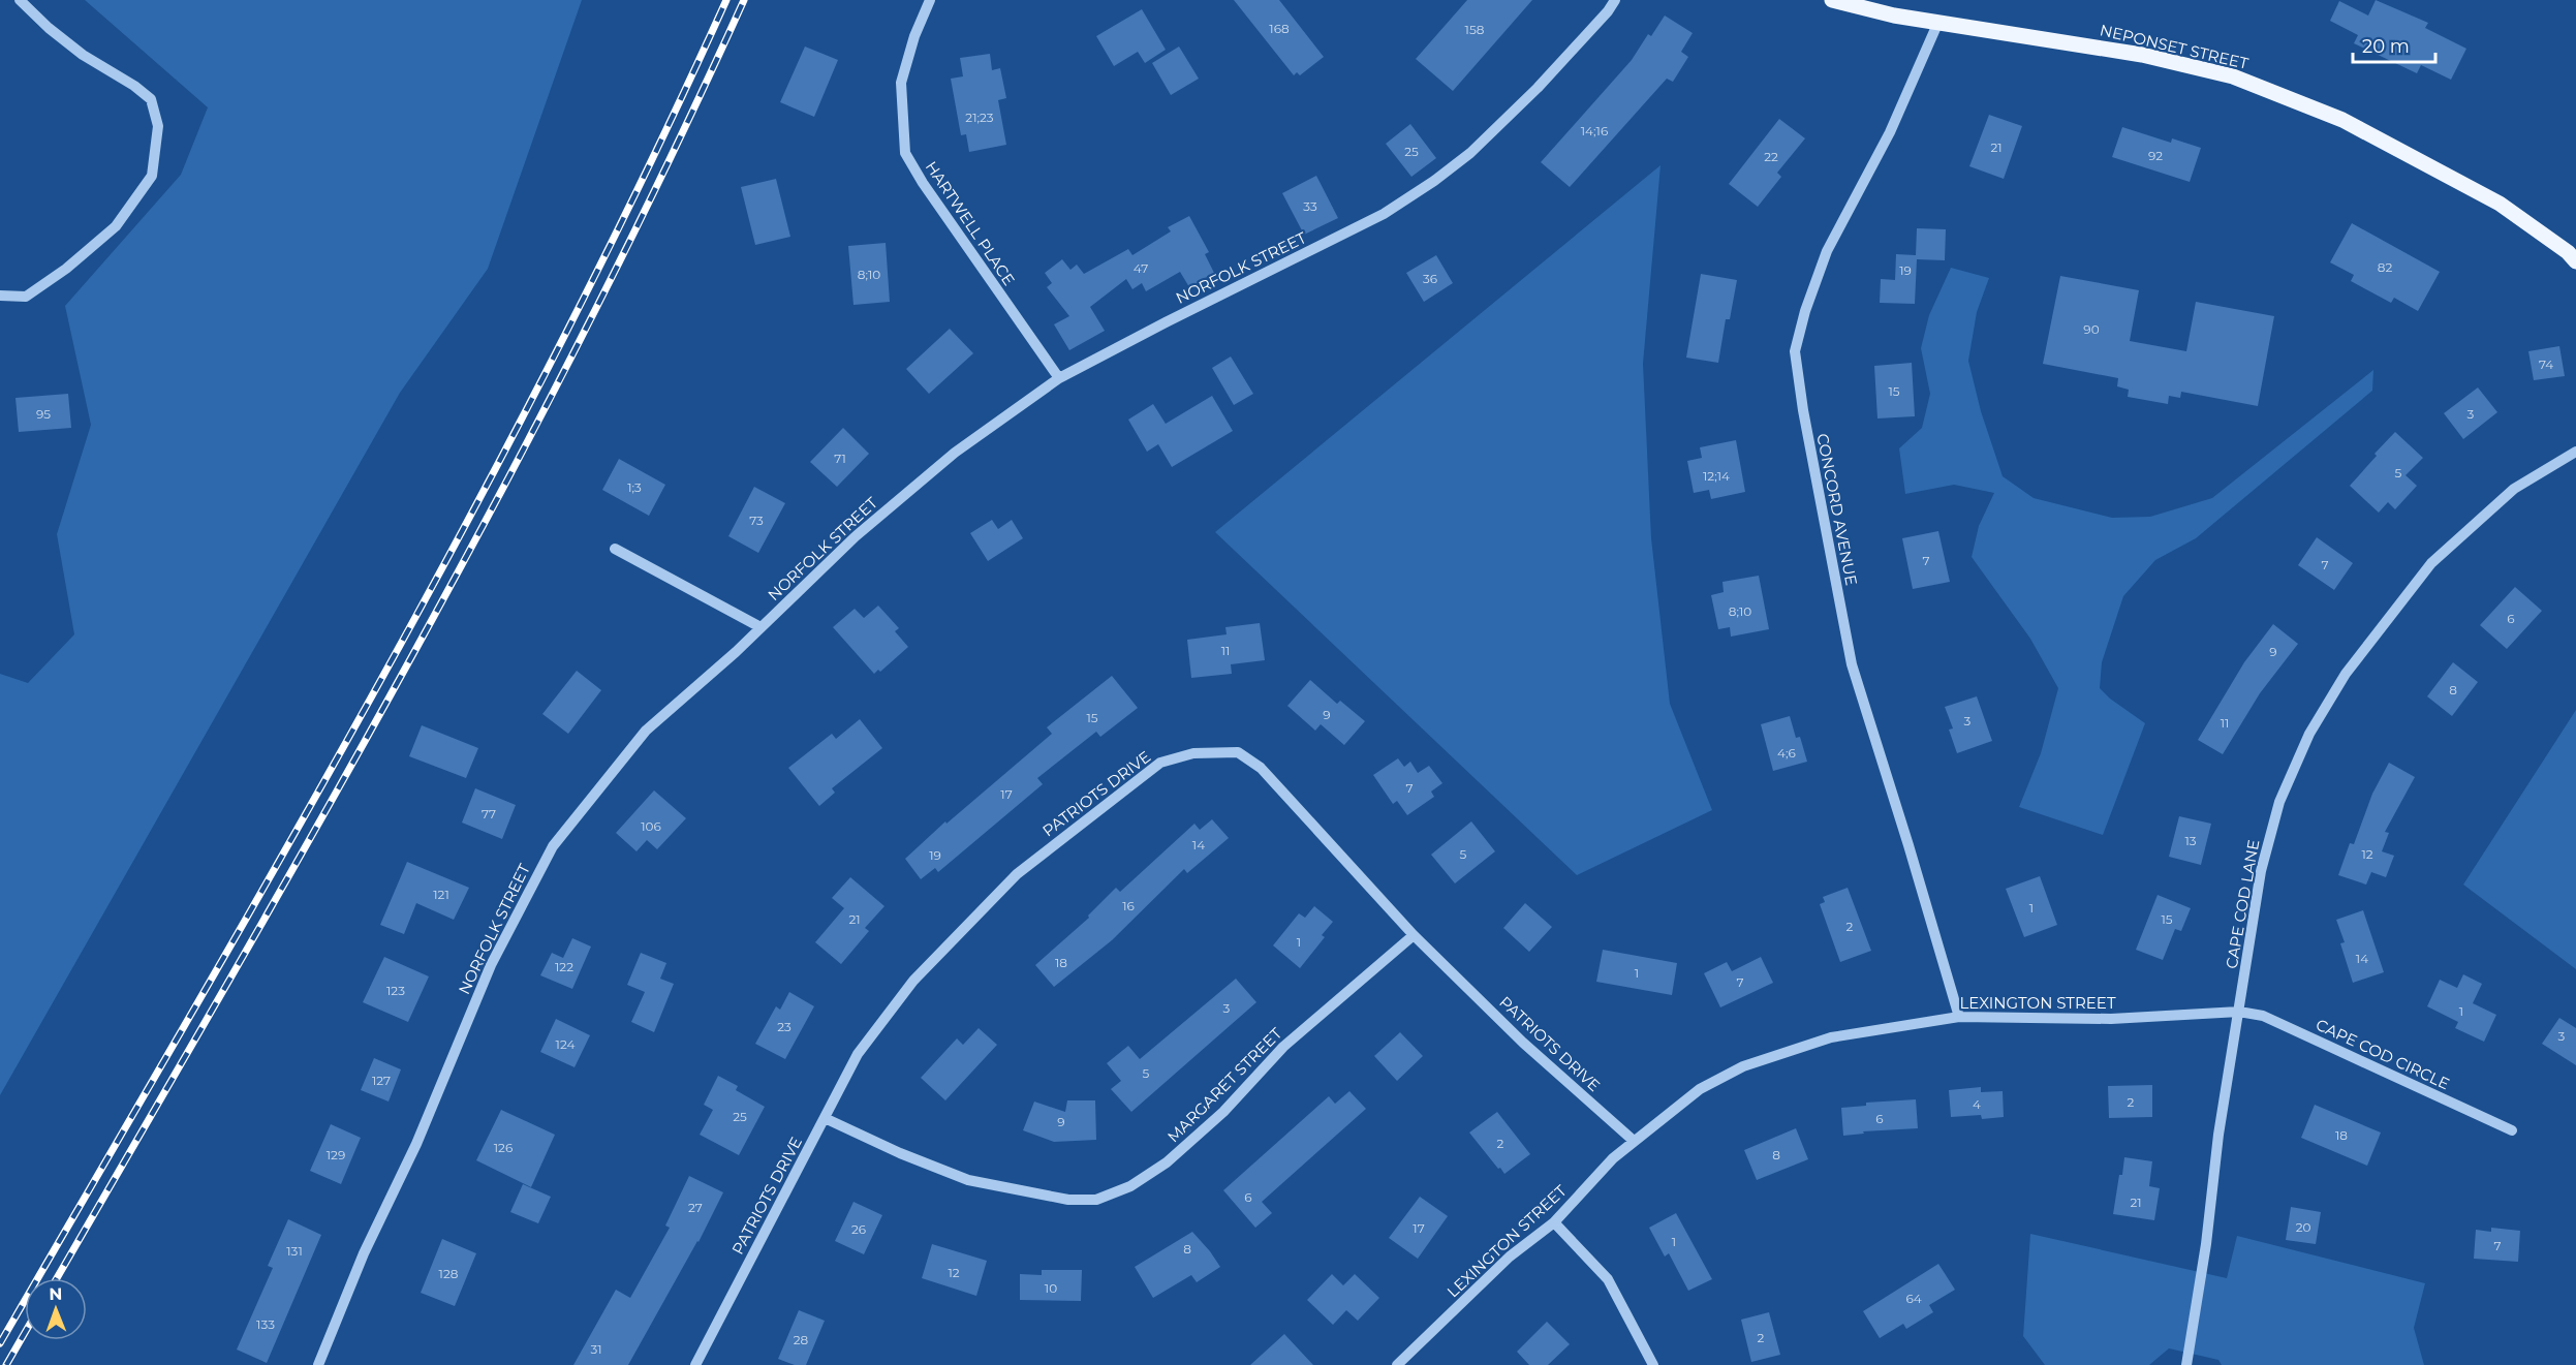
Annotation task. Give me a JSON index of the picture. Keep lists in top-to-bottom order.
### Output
{
  "streets": {
    "main road": ["NEPONSET STREET"],
    "street": [
      "HARTWELL PLACE",
      "NORFOLK STREET",
      "CONCORD AVENUE",
      "PATRIOTS DRIVE",
      "CAPE COD LANE",
      "LEXINGTON STREET",
      "CAPE COD CIRCLE",
      "MARGARET STREET"
    ]
  },
  "crossings": [
    ["NEPONSET STREET", "CONCORD AVENUE"],
    ["HARTWELL PLACE", "NORFOLK STREET"],
    ["CONCORD AVENUE", "LEXINGTON STREET"],
    ["PATRIOTS DRIVE", "LEXINGTON STREET"],
    ["PATRIOTS DRIVE", "MARGARET STREET"],
    ["CAPE COD LANE", "LEXINGTON STREET"],
    ["CAPE COD LANE", "CAPE COD CIRCLE"],
    ["LEXINGTON STREET", "CAPE COD CIRCLE"]
  ],
  "house_numbers": [
    "168",
    "158",
    "21;23",
    "14;16",
    "21",
    "25",
    "92",
    "22",
    "33",
    "82",
    "47",
    "19",
    "8;10",
    "36",
    "90",
    "74",
    "15",
    "95",
    "3",
    "71",
    "5",
    "12;14",
    "1;3",
    "73",
    "7",
    "7",
    "8;10",
    "6",
    "11",
    "9",
    "8",
    "9",
    "15",
    "3",
    "11",
    "4;6",
    "7",
    "17",
    "77",
    "106",
    "13",
    "14",
    "5",
    "12",
    "19",
    "121",
    "16",
    "1",
    "21",
    "15",
    "2",
    "1",
    "14",
    "18",
    "122",
    "1",
    "7",
    "123",
    "3",
    "1",
    "23",
    "3",
    "124",
    "5",
    "127",
    "2",
    "4",
    "25",
    "6",
    "9",
    "18",
    "2",
    "126",
    "129",
    "8",
    "6",
    "21",
    "27",
    "20",
    "17",
    "26",
    "1",
    "7",
    "8",
    "131",
    "12",
    "128",
    "10",
    "64",
    "133",
    "2",
    "28",
    "31"
  ],
  "scale_bar": "20 m",
  "north": "top"
}
